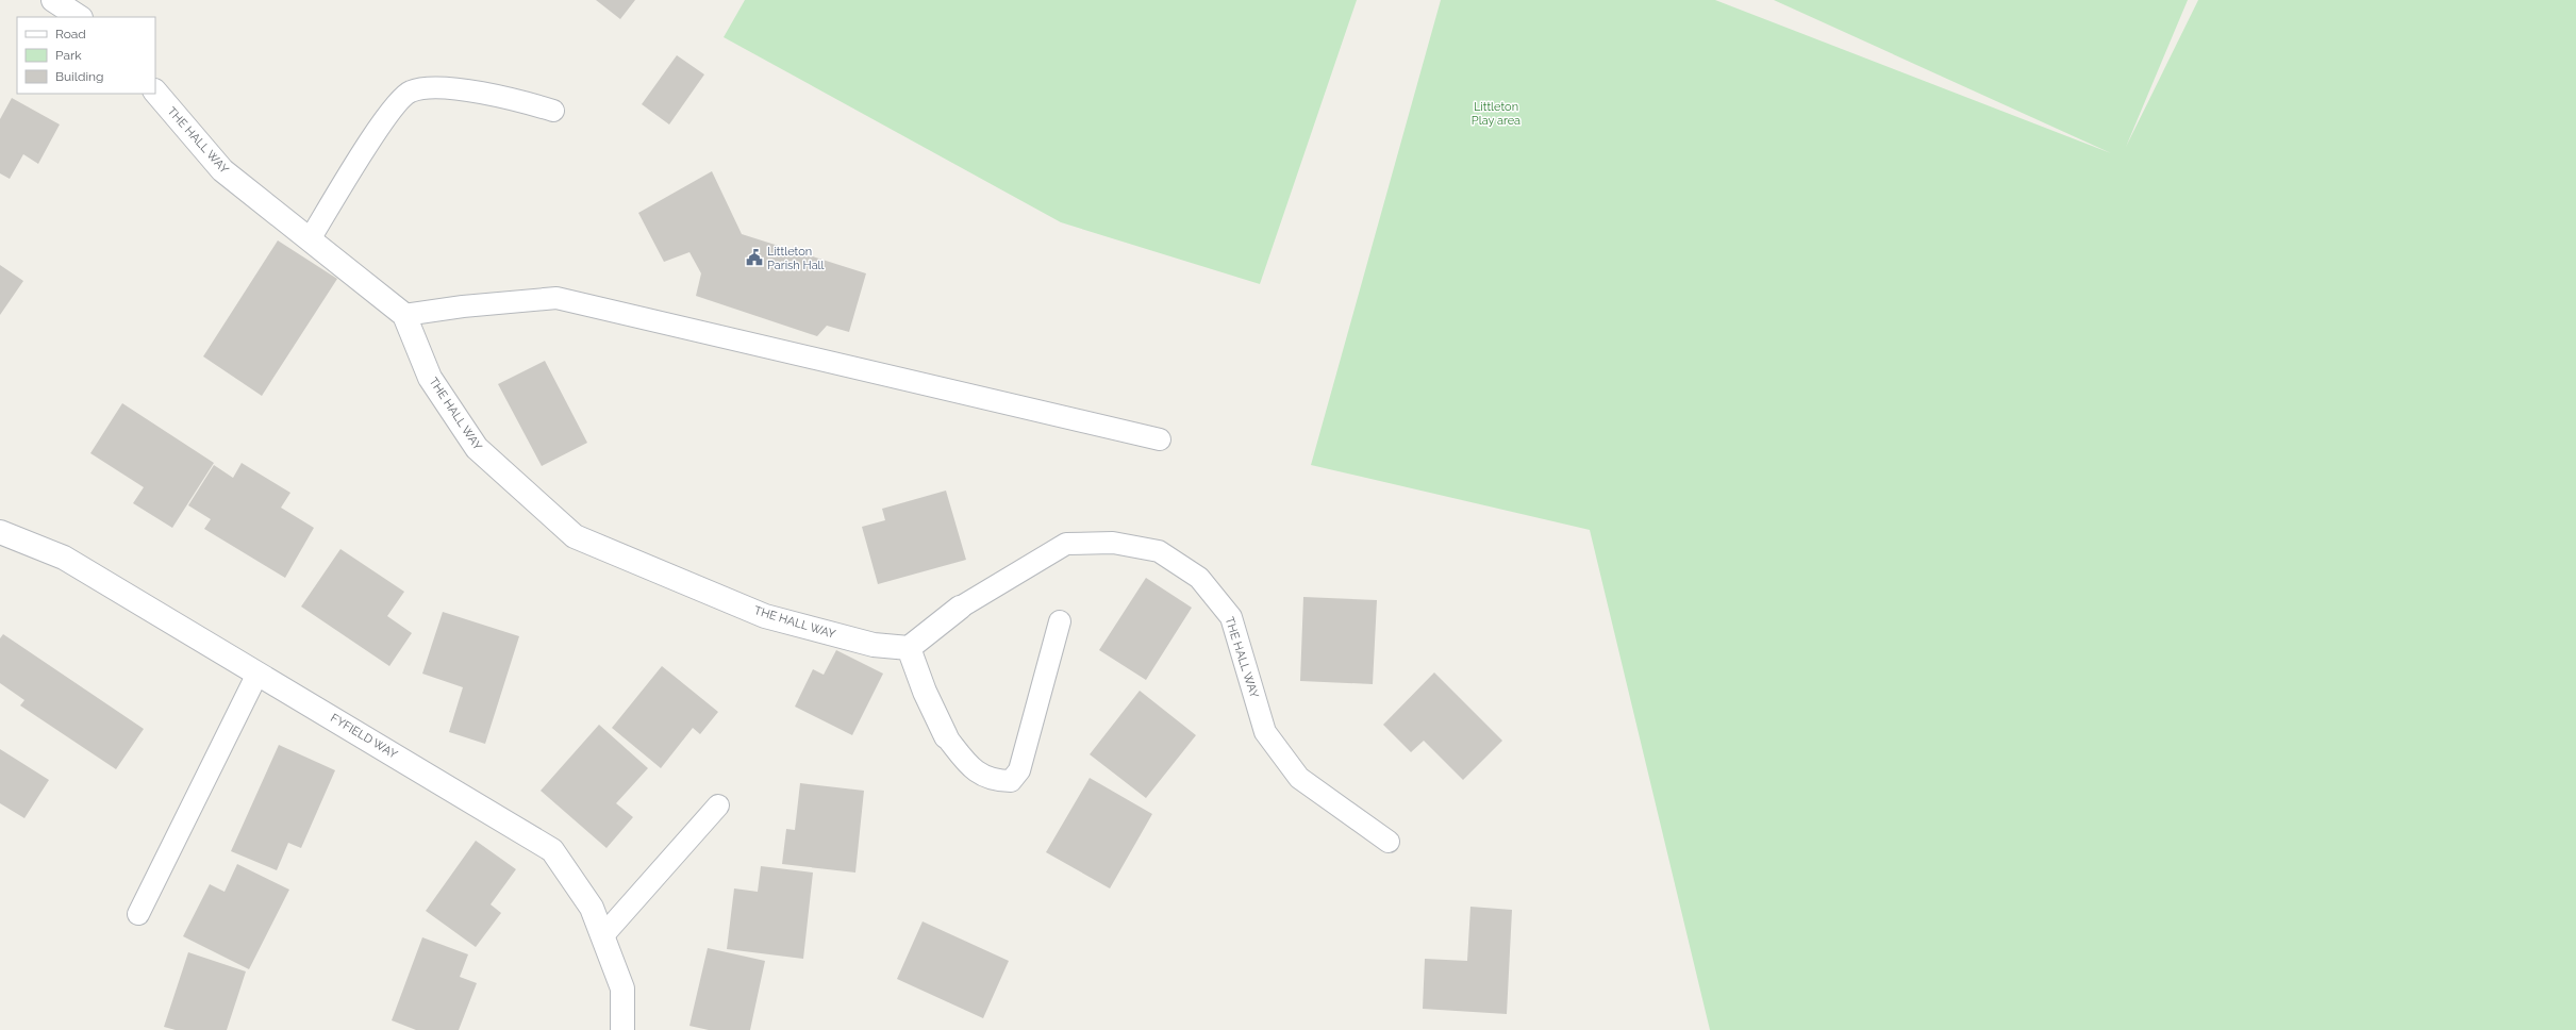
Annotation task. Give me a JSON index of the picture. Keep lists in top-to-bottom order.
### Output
{
  "streets": {
    "street": ["THE HALL WAY", "FYFIELD WAY"]
  },
  "parks": ["Littleton Play area"],
  "places": {
    "public building": ["Littleton Parish Hall"]
  },
  "legend": ["Road", "Park", "Building"]
}
